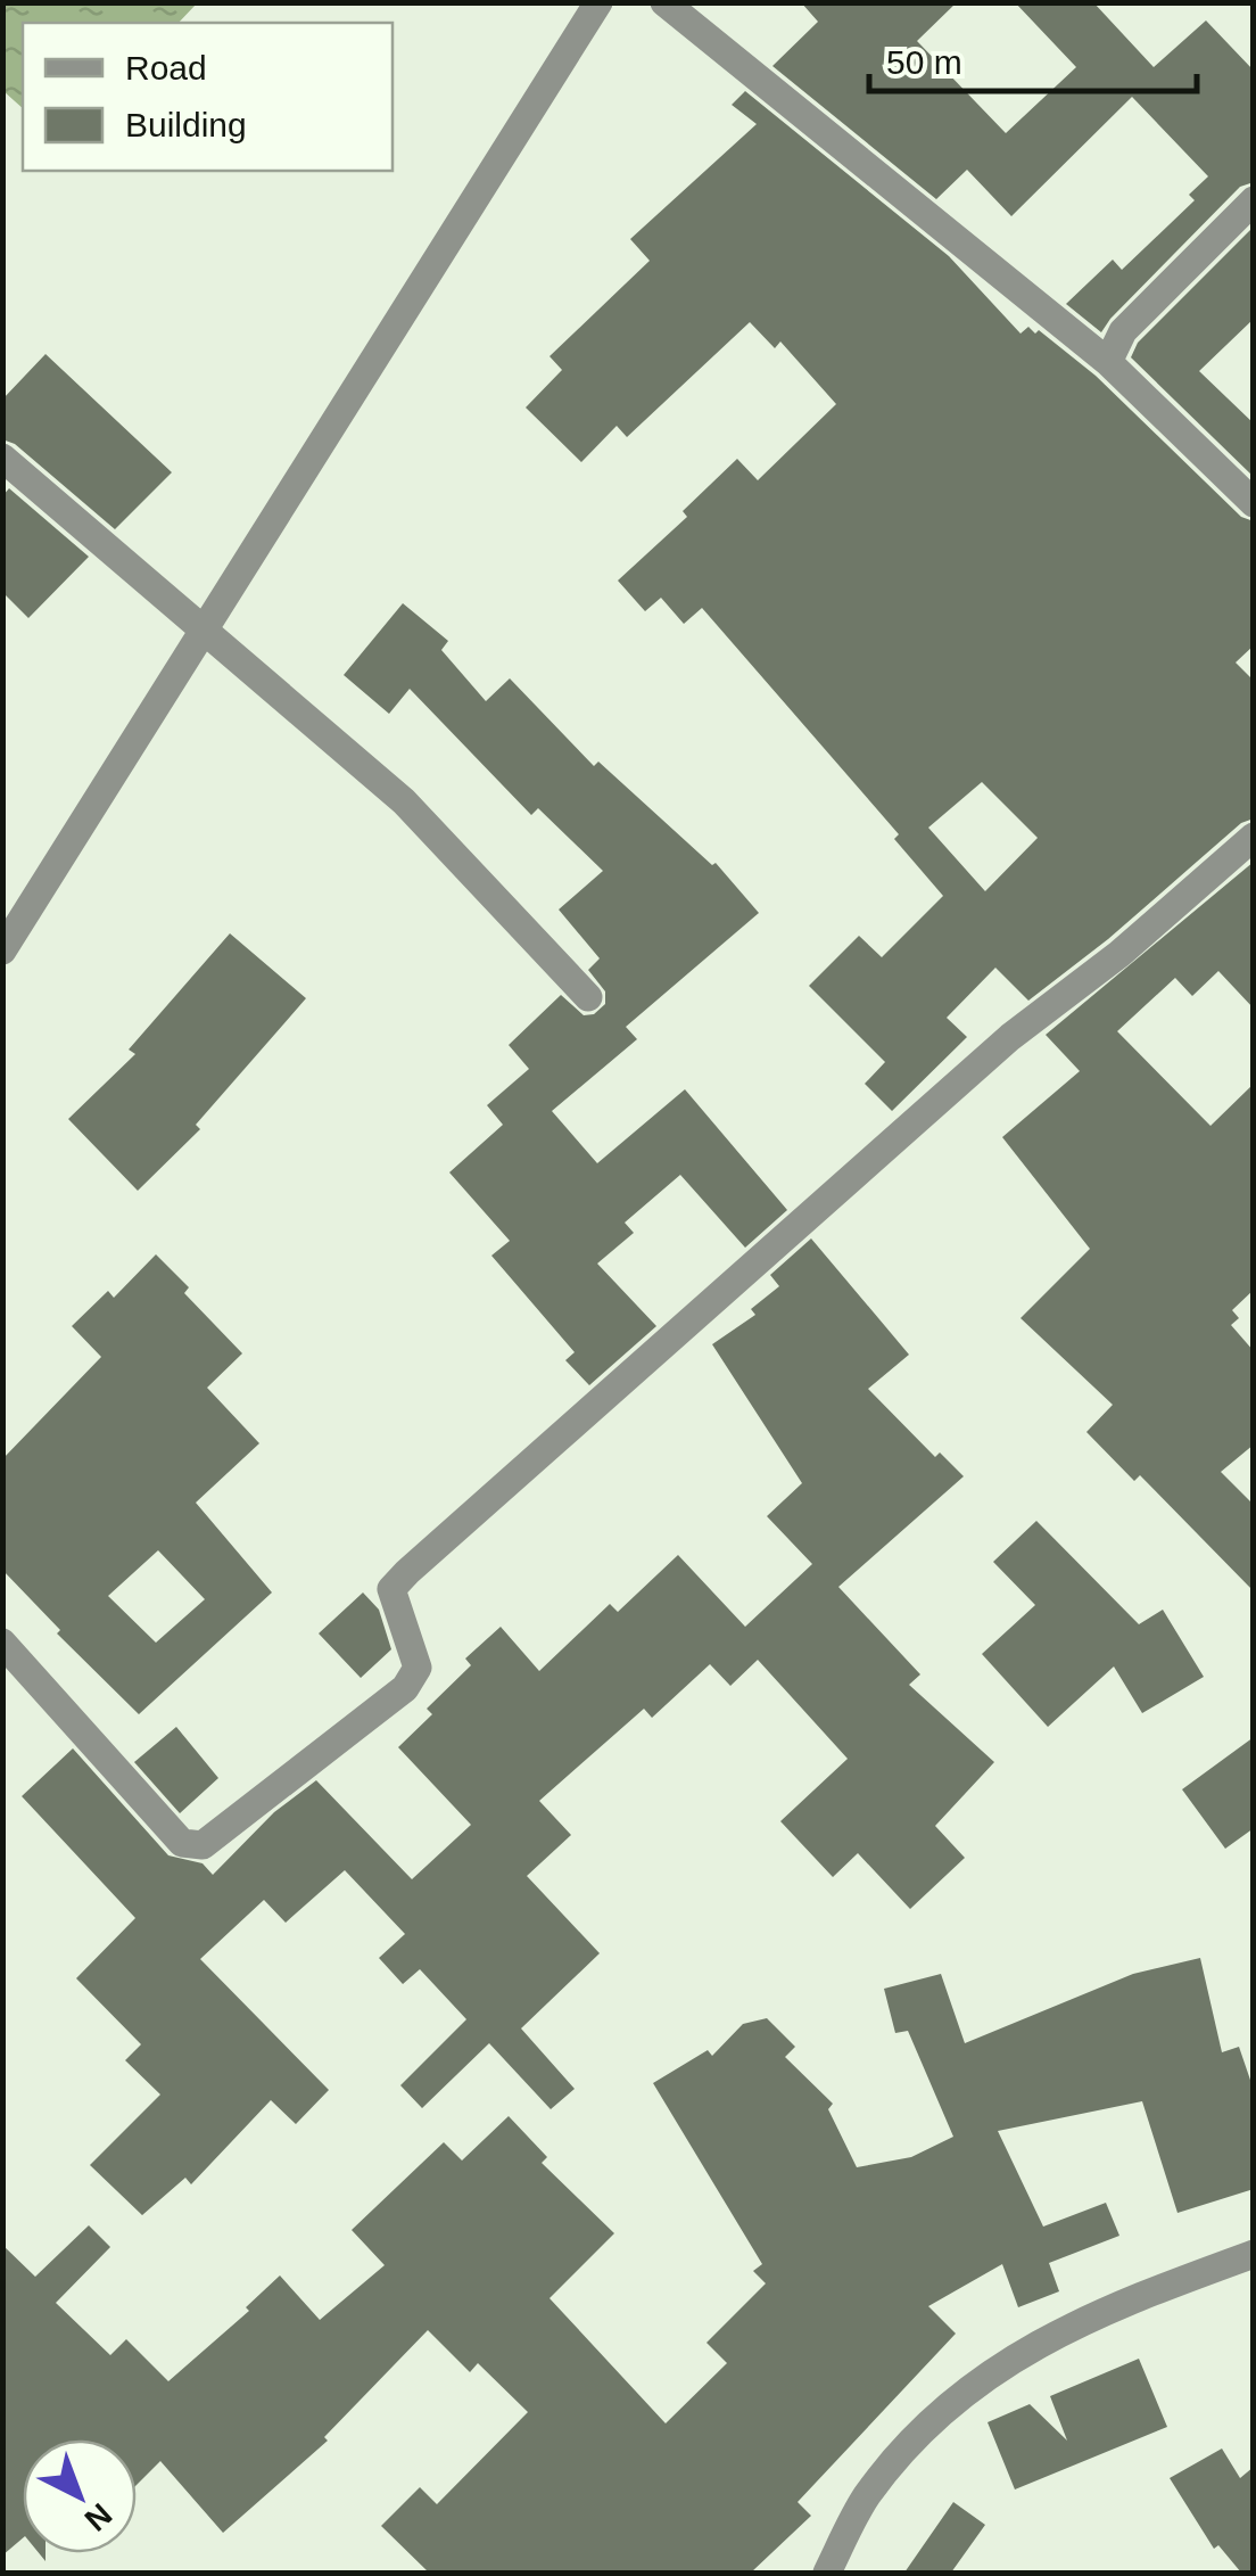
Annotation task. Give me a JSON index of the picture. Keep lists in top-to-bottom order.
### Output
{
  "legend": ["Road", "Building"],
  "scale_bar": "50 m",
  "north": "bottom right"
}
